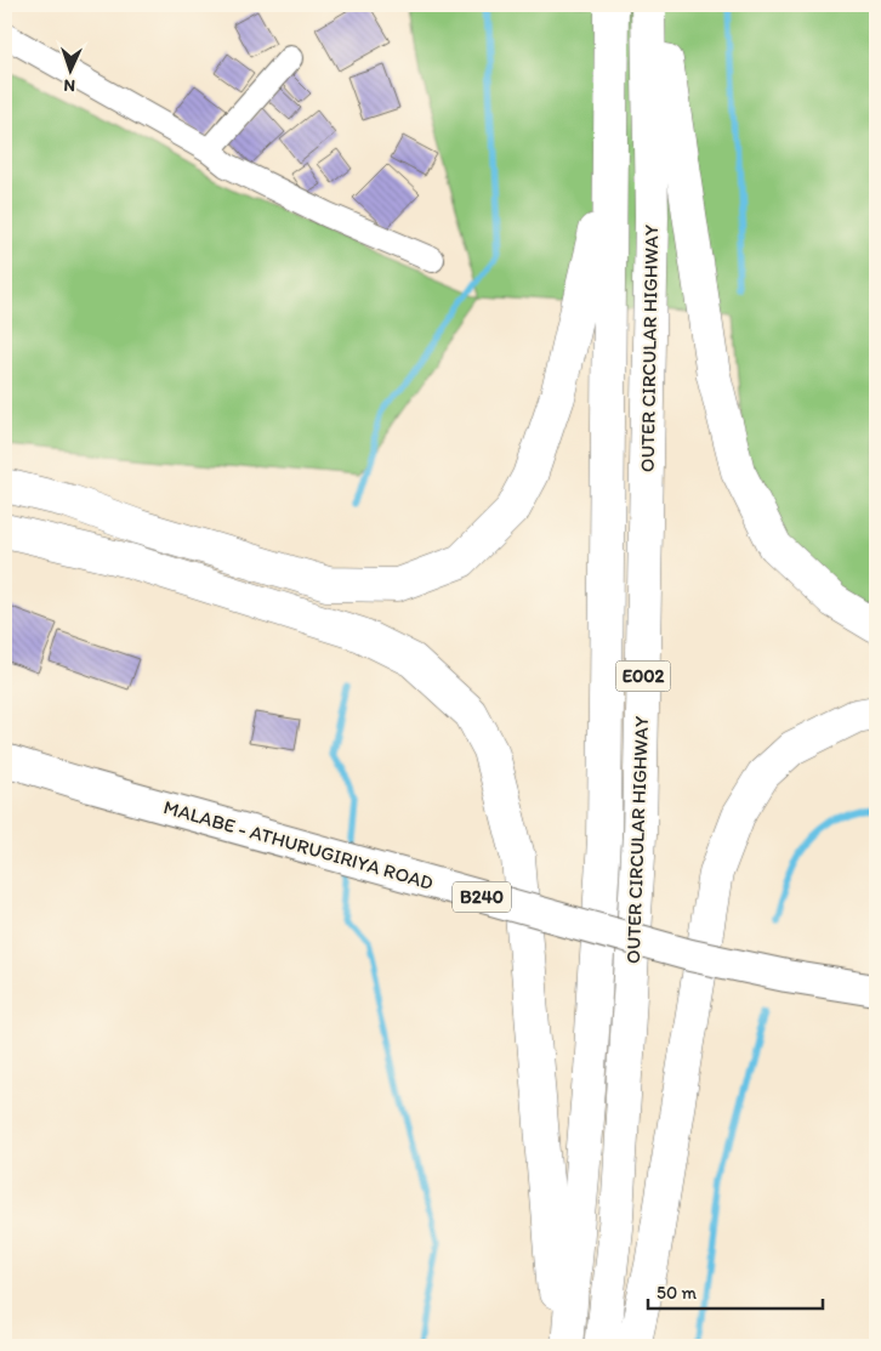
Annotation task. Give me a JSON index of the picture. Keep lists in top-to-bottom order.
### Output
{
  "streets": {
    "highway": ["OUTER CIRCULAR HIGHWAY", "E002"],
    "main road": ["MALABE - ATHURUGIRIYA ROAD", "B240"]
  },
  "scale_bar": "50 m",
  "north": "bottom"
}
